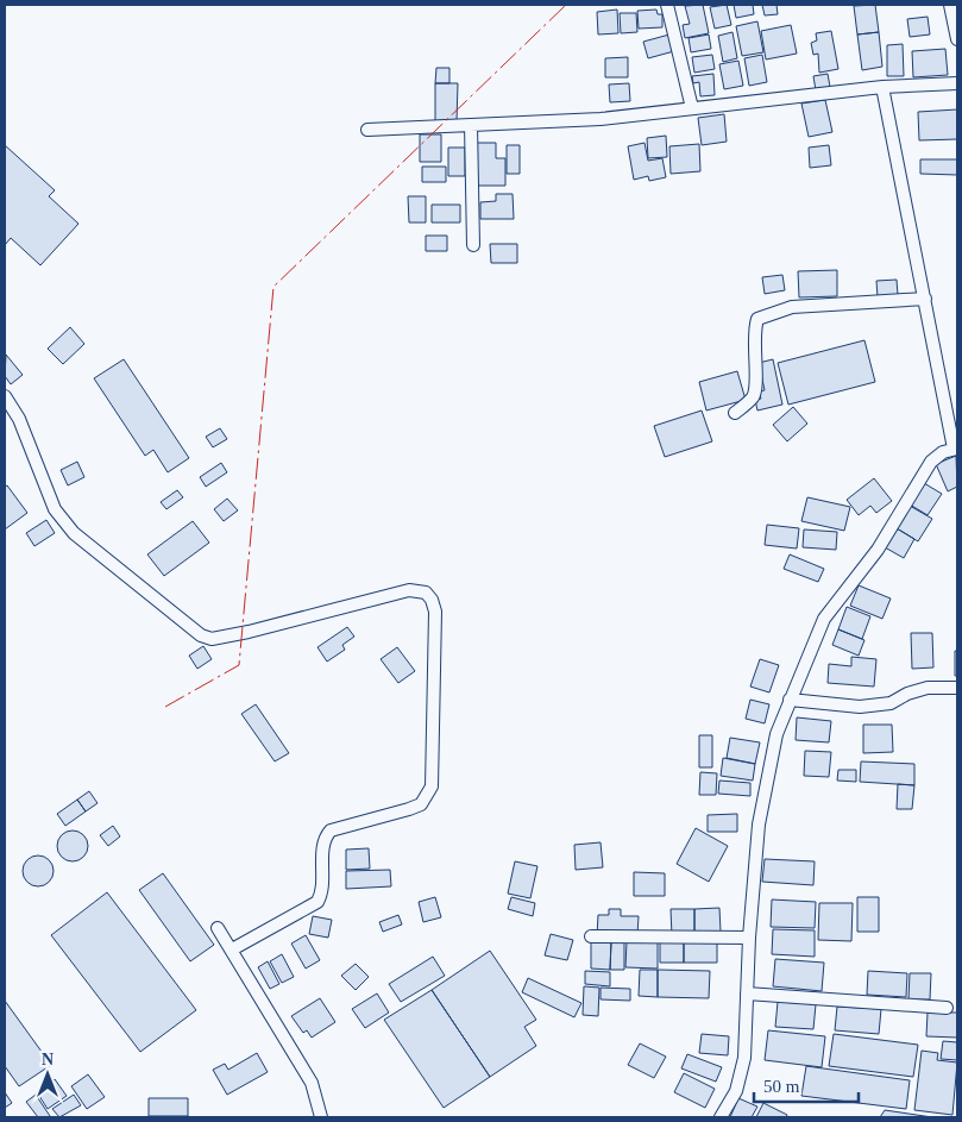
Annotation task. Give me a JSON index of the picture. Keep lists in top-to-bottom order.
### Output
{
  "scale_bar": "50 m",
  "north": "top"
}
